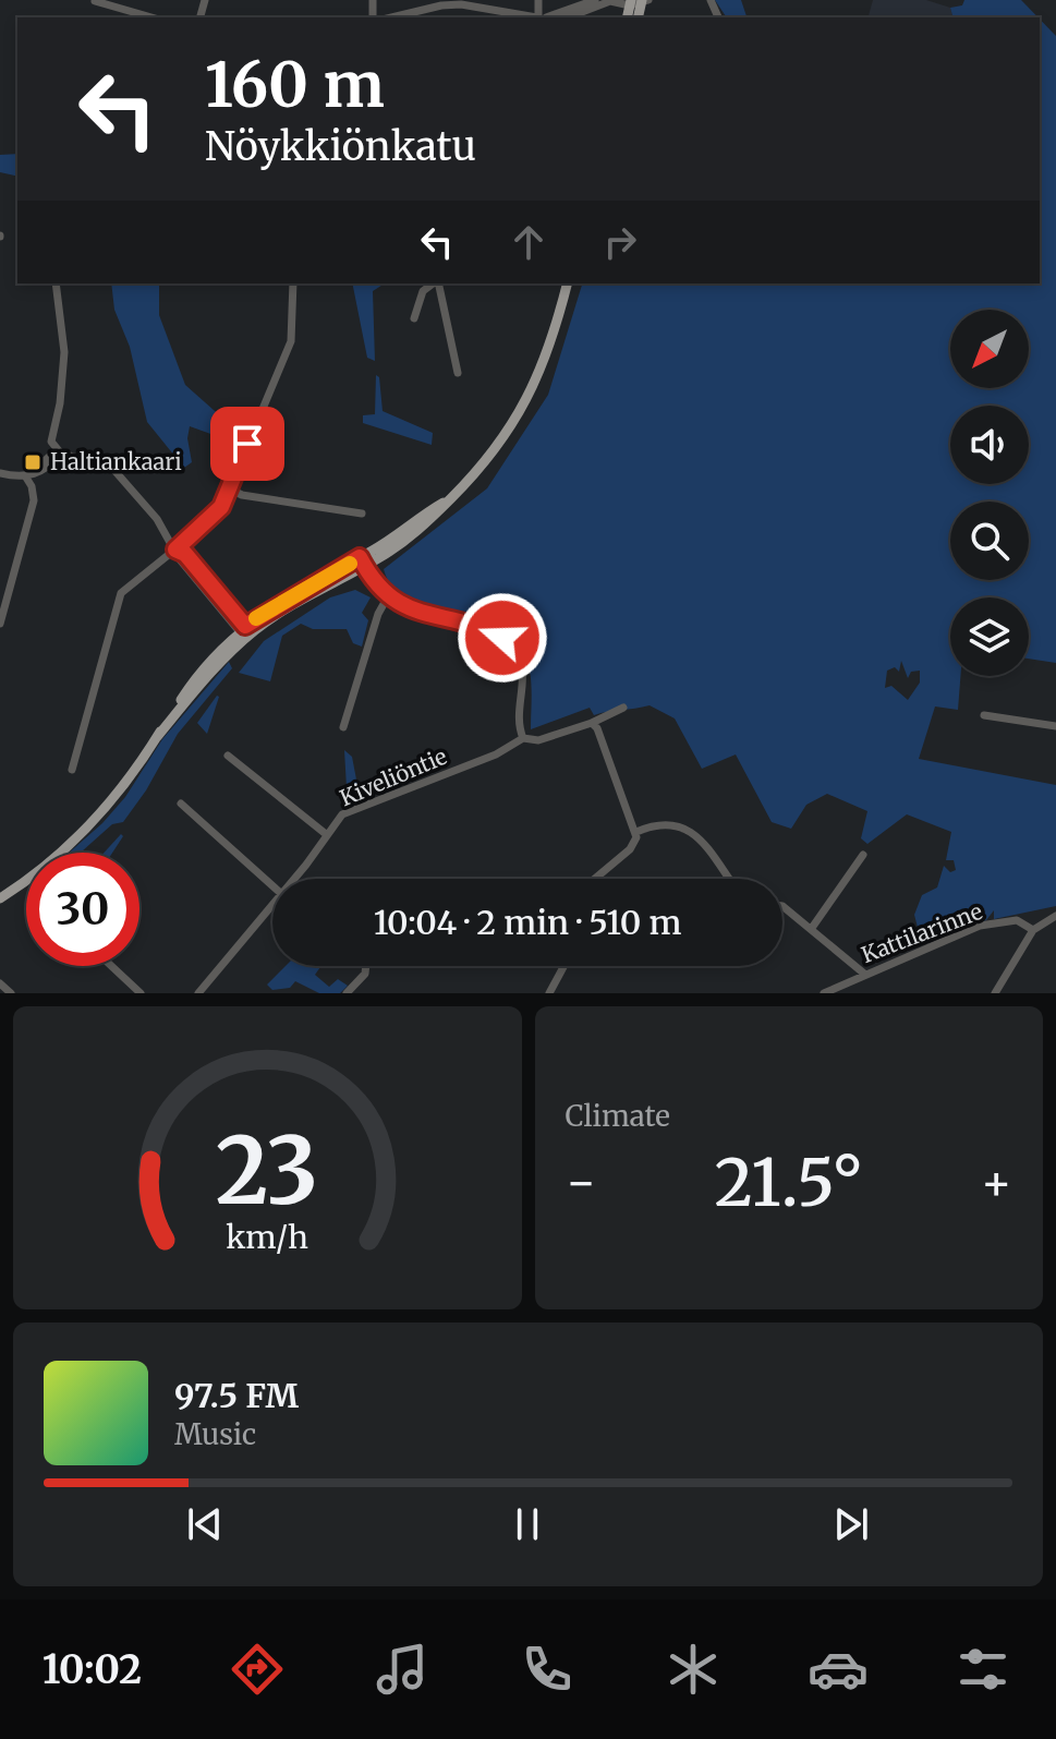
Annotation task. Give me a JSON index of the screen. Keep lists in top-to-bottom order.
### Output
{
  "streets": {
    "street": ["Kiveliöntie", "Kattilarinne"]
  },
  "places": {
    "transit": ["Haltiankaari"]
  },
  "north": "bottom left",
  "page": {
    "turn": ["160 m", "Nöykkiönkatu"],
    "limit": "30",
    "trip": "10:04 · 2 min · 510 m",
    "tile": "Climate",
    "heat": ["−", "21.5°", "+"],
    "song": ["97.5 FM", "Music"],
    "tabs": "10:02",
    "gauge": ["23", "km/h"]
  }
}
